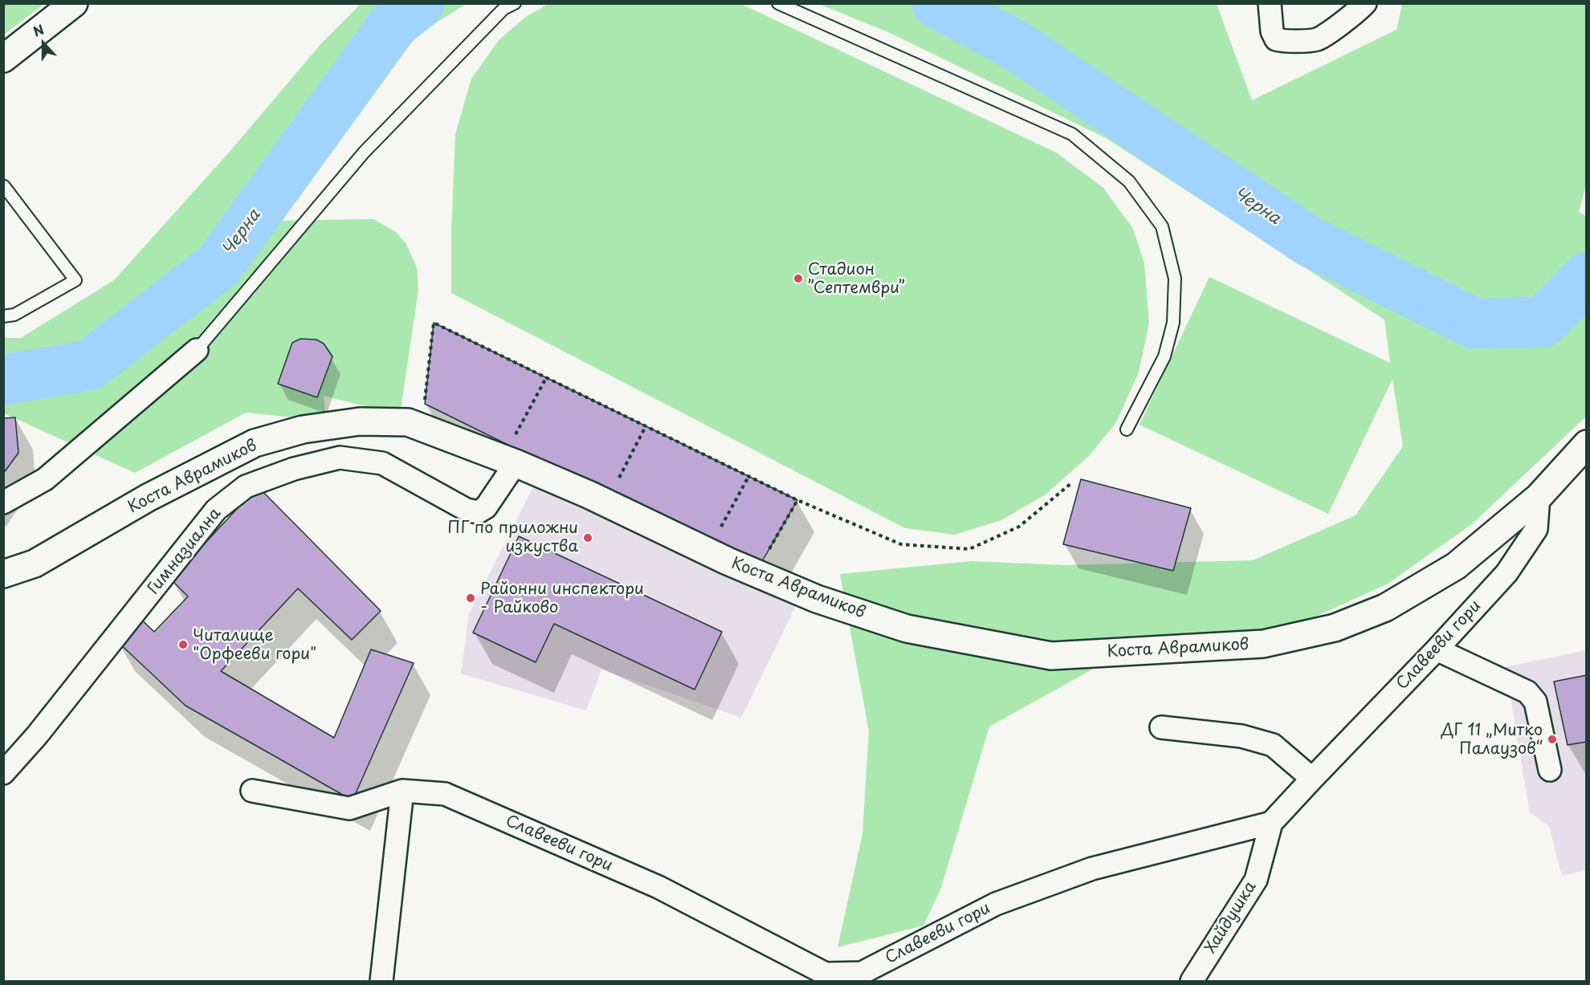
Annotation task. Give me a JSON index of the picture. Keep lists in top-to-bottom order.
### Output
{
  "streets": {
    "street": [
      "Коста Аврамиков",
      "Гимназиална",
      "Славееви гори",
      "Хайдушка"
    ]
  },
  "crossings": [
    ["Коста Аврамиков", "Гимназиална"],
    ["Коста Аврамиков", "Славееви гори"],
    ["Славееви гори", "Хайдушка"]
  ],
  "water": ["Черна"],
  "places": [
    "Стадион ”Септември”",
    "ПГ по приложни изкуства",
    "Районни инспектори - Райково",
    "Читалище \"Орфееви гори\"",
    "ДГ 11 „Митко Палаузов“"
  ],
  "north": "top"
}
